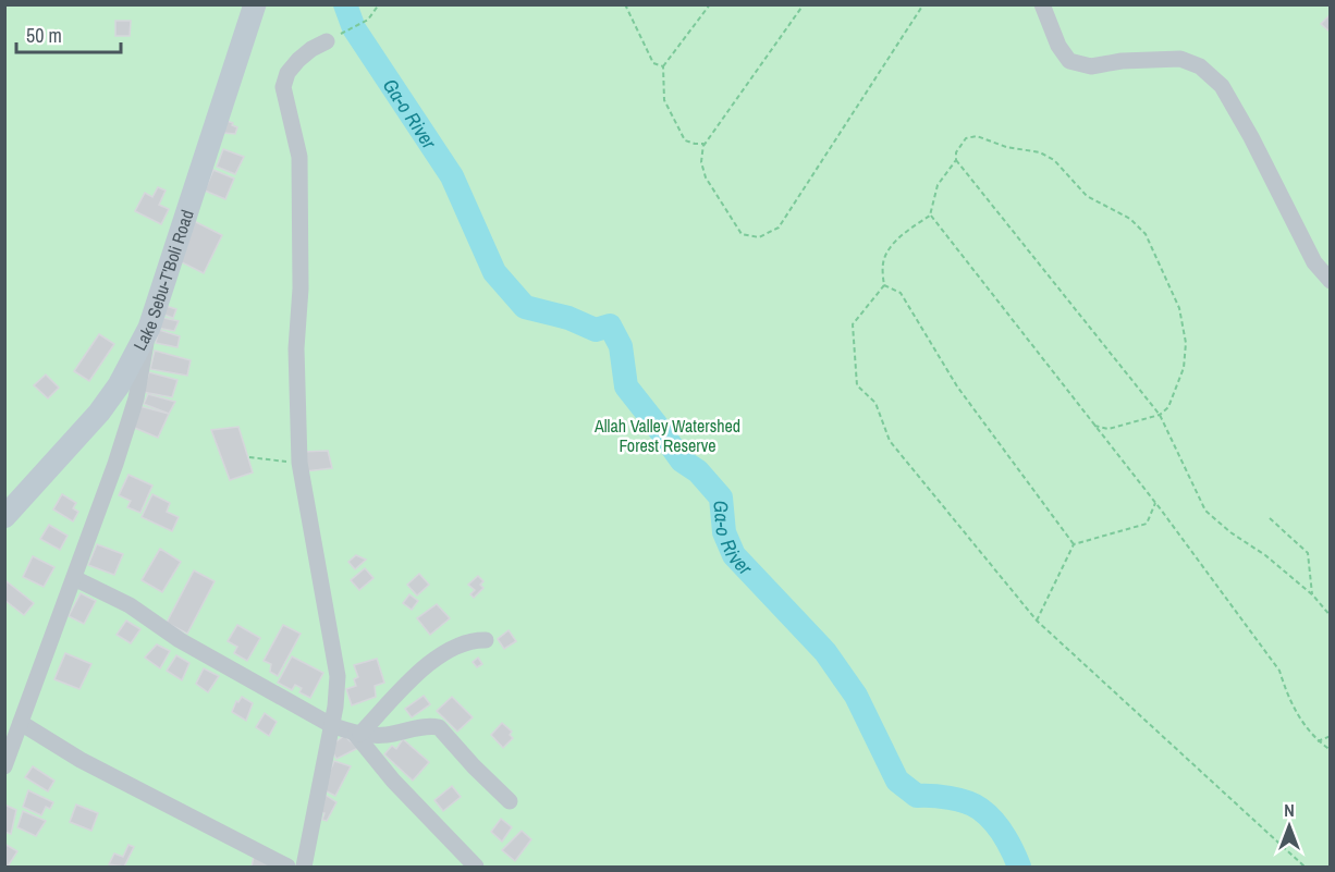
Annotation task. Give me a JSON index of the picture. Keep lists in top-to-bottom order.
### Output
{
  "streets": {
    "main road": ["Lake Sebu-T'Boli Road"]
  },
  "water": ["Ga-o River"],
  "parks": ["Allah Valley Watershed Forest Reserve"],
  "scale_bar": "50 m",
  "north": "top"
}
